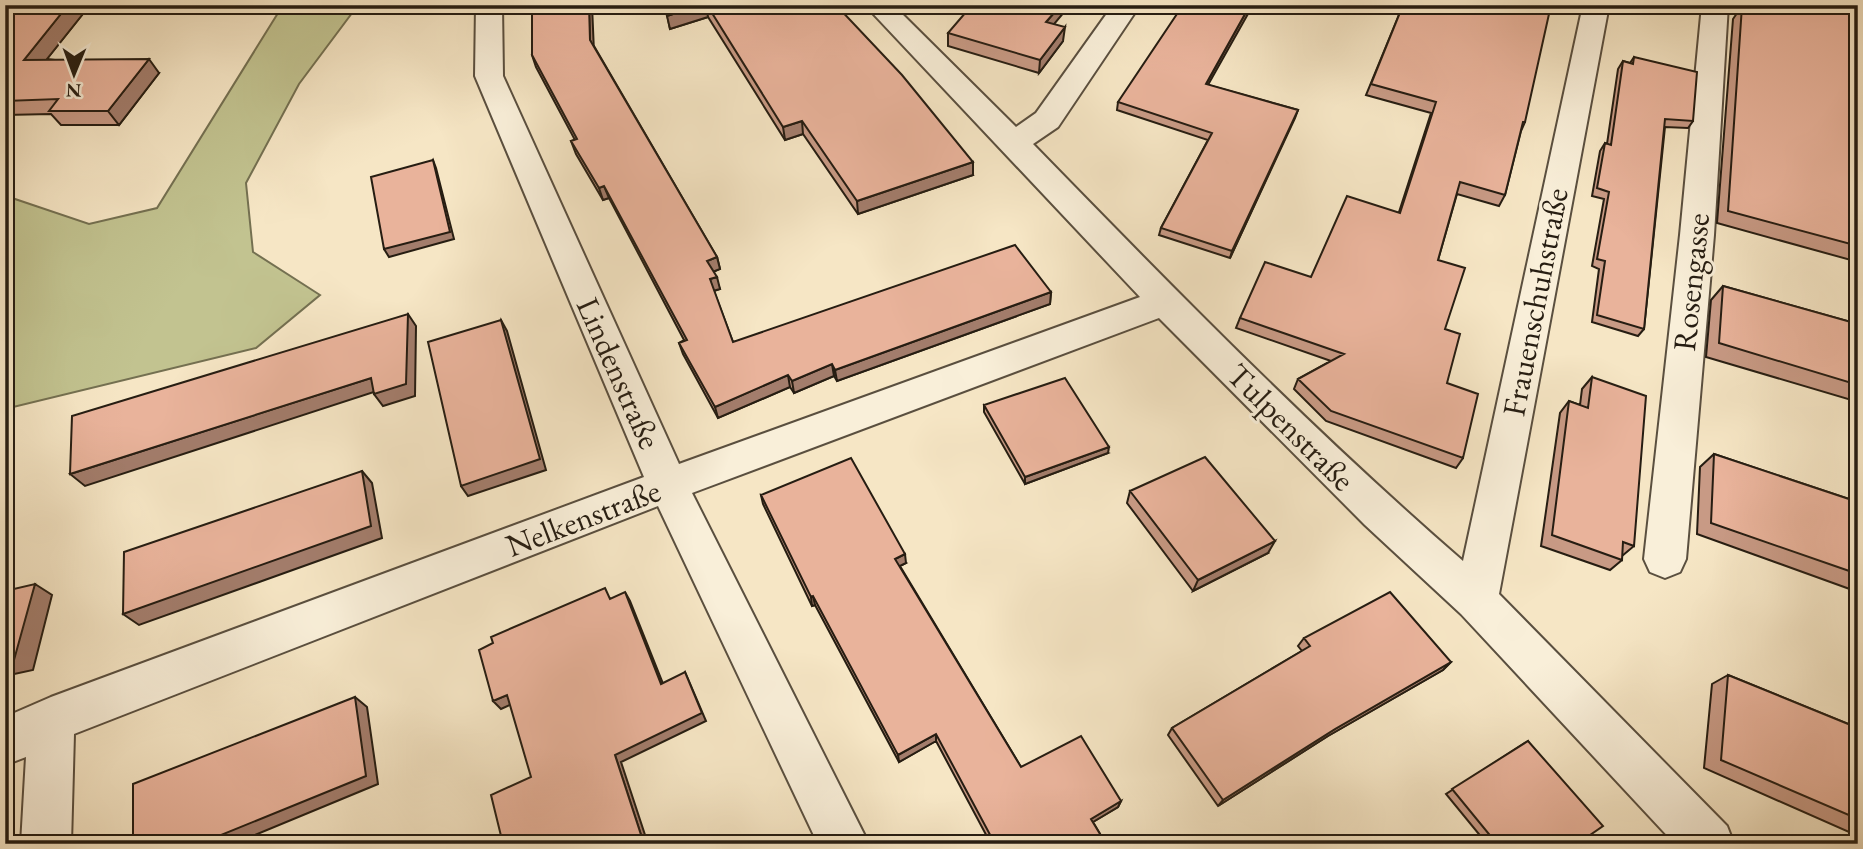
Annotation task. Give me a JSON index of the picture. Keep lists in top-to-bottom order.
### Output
{
  "streets": {
    "street": [
      "Rosengasse",
      "Frauenschuhstraße",
      "Lindenstraße",
      "Tulpenstraße",
      "Nelkenstraße"
    ]
  },
  "crossings": [
    ["Frauenschuhstraße", "Tulpenstraße"],
    ["Lindenstraße", "Nelkenstraße"],
    ["Tulpenstraße", "Nelkenstraße"]
  ],
  "north": "bottom"
}
